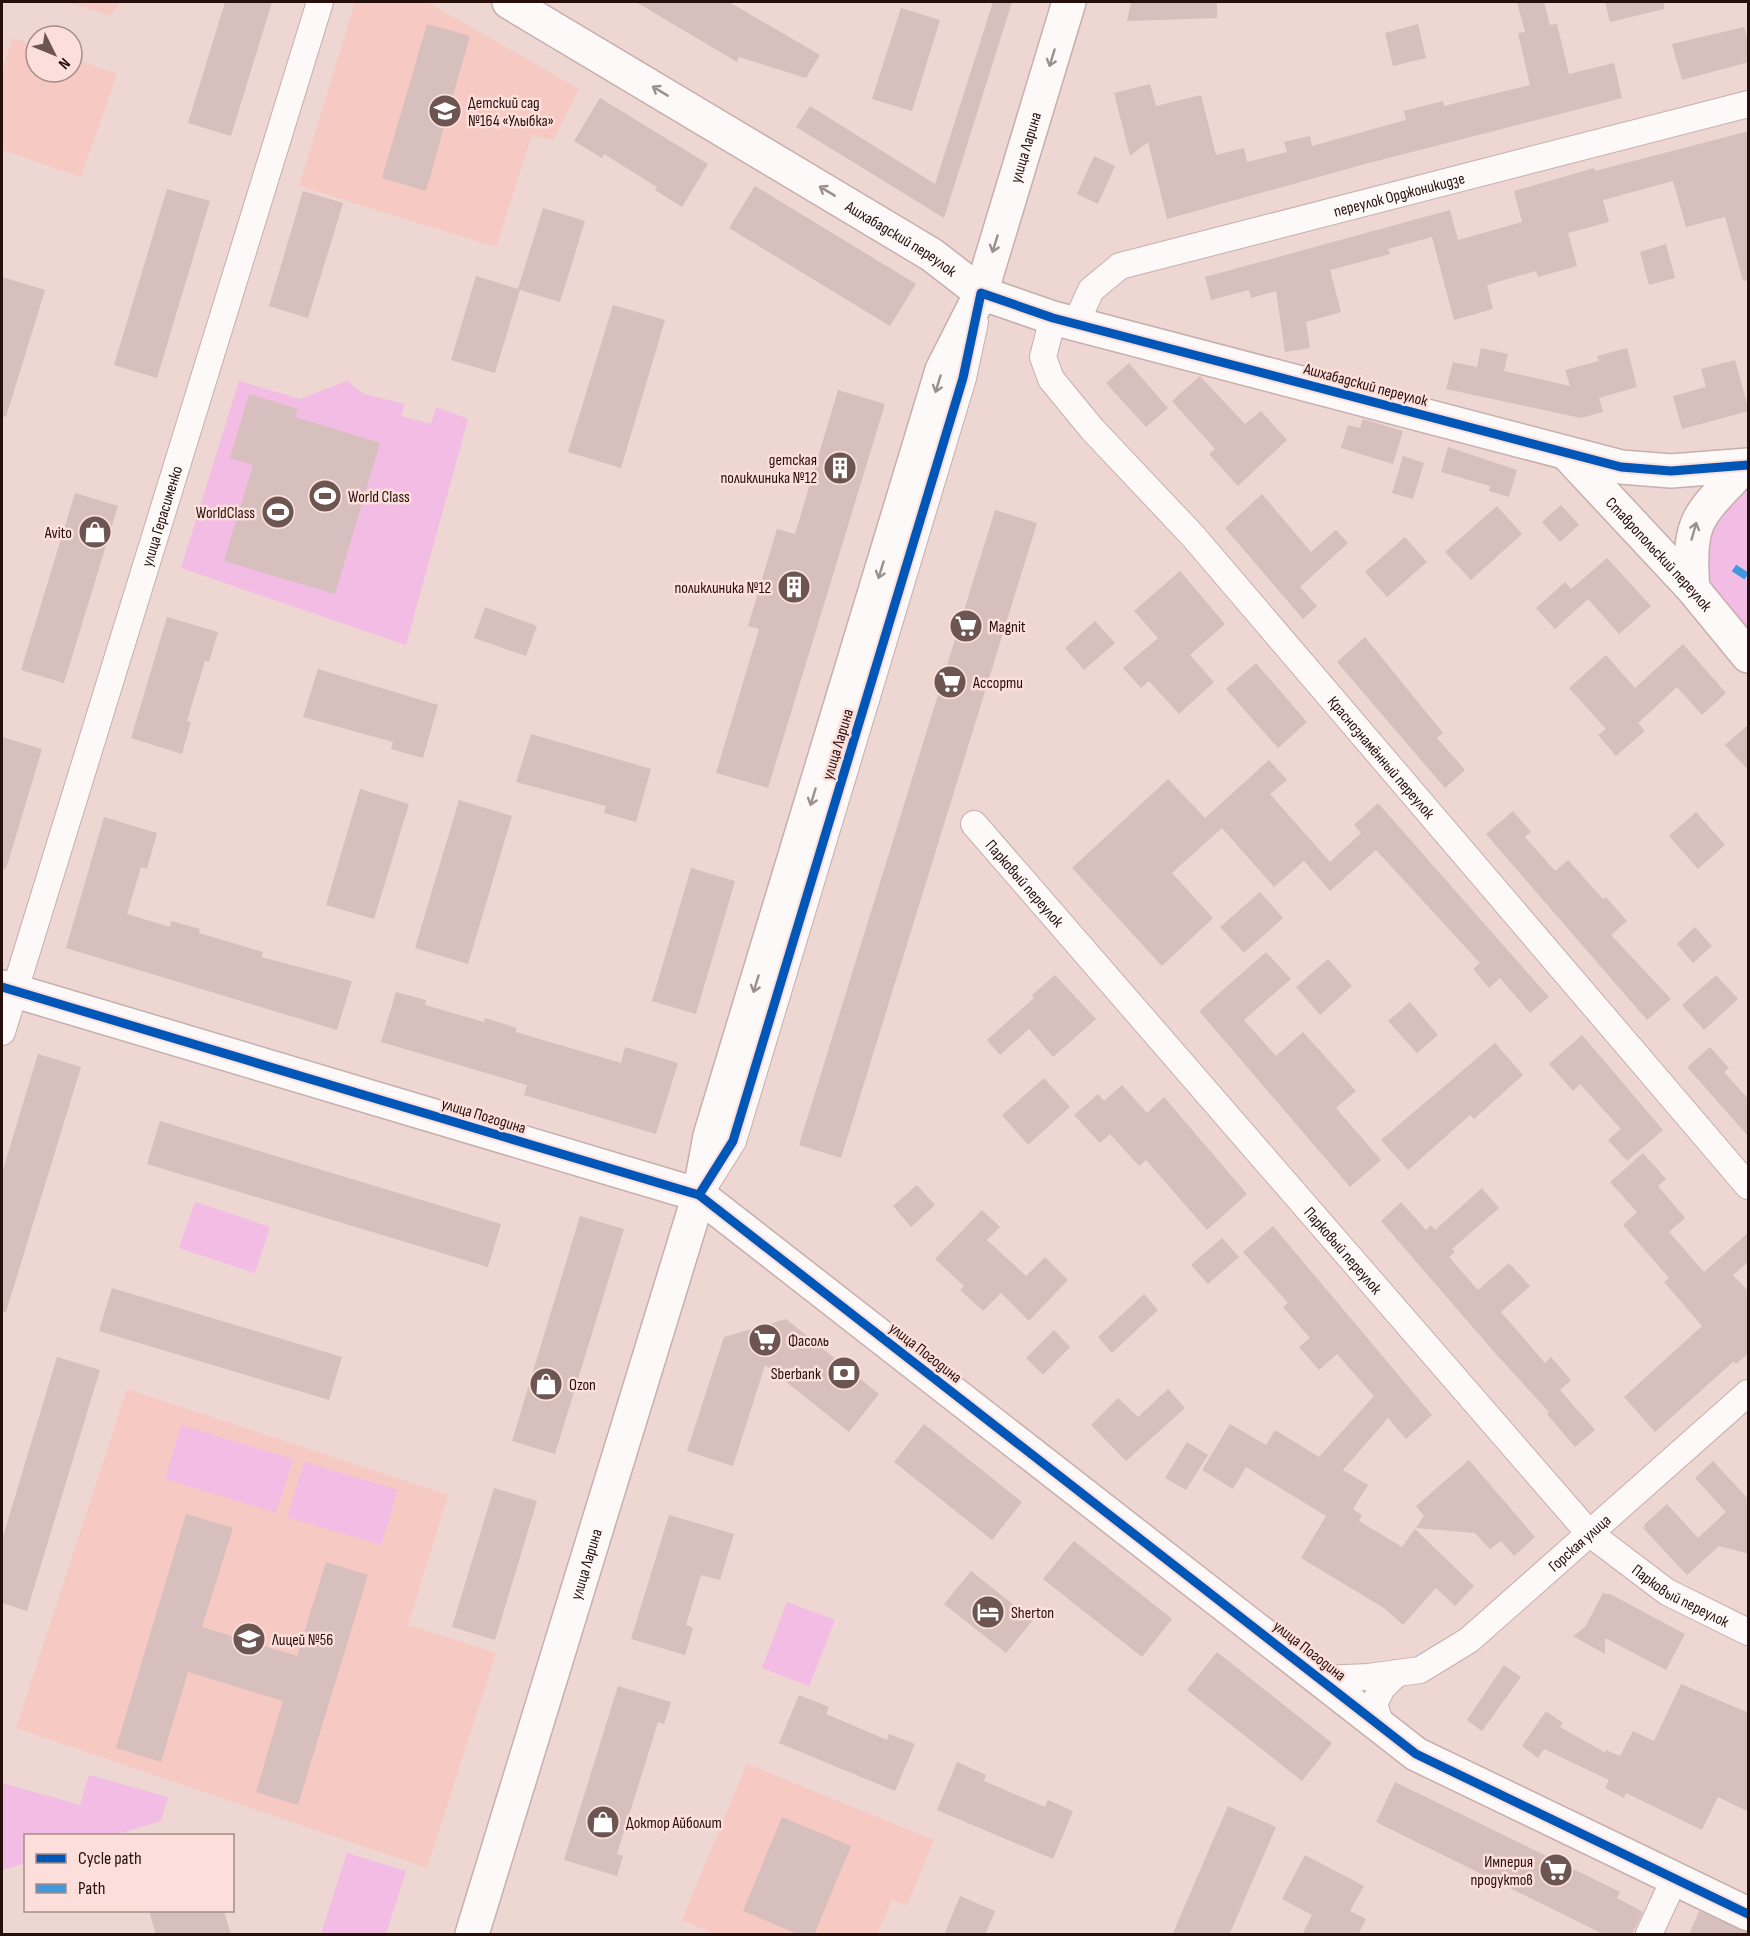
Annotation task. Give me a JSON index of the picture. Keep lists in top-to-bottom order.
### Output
{
  "streets": {
    "street": [
      "улица Ларина",
      "переулок Орджоникидзе",
      "Ашхабадский переулок",
      "улица Герасименко",
      "Ставропольский переулок",
      "Краснознамённый переулок",
      "Парковый переулок",
      "улица Погодина",
      "Горская улица"
    ]
  },
  "crossings": [
    ["улица Ларина", "Ашхабадский переулок"],
    ["улица Ларина", "улица Погодина"],
    ["переулок Орджоникидзе", "Ашхабадский переулок"],
    ["переулок Орджоникидзе", "Краснознамённый переулок"],
    ["Ашхабадский переулок", "Ставропольский переулок"],
    ["Ашхабадский переулок", "Краснознамённый переулок"],
    ["улица Герасименко", "улица Погодина"],
    ["Парковый переулок", "Горская улица"],
    ["улица Погодина", "Горская улица"]
  ],
  "one_way": ["Ашхабадский переулок"],
  "places": {
    "school or university": ["Детский сад №164 «Улыбка»", "Лицей №56"],
    "building": ["детская поликлиника №12", "поликлиника №12"],
    "sports": ["World Class", "WorldClass"],
    "shop": ["Avito", "Ozon", "Доктор Айболит"],
    "supermarket": [
      "Magnit",
      "Ассорти",
      "Фасоль",
      "Империя продуктов"
    ],
    "bank": ["Sberbank"],
    "hotel": ["Sherton"]
  },
  "legend": ["Cycle path", "Path"],
  "north": "bottom right"
}
